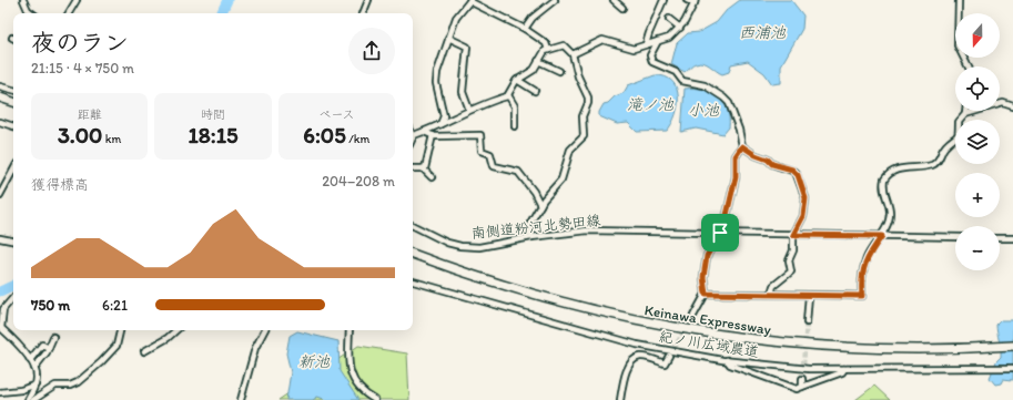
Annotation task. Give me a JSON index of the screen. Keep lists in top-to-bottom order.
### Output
{
  "streets": {
    "highway": ["Keinawa Expressway"],
    "street": ["南側道粉河北勢田線", "紀ノ川広域農道"]
  },
  "water": [
    "西浦池",
    "滝ノ池",
    "小池",
    "新池"
  ],
  "north": "bottom",
  "page": {
    "map_buttons": ["+", "−"],
    "heading": ["夜のラン", "21:15 · 4 × 750 m"],
    "stats": [
      ["距離", "3.00 km"],
      ["時間", "18:15"],
      ["ペース", "6:05 /km"]
    ],
    "chart": ["獲得標高", "204–208 m"],
    "list": [
      {
        "name": "750 m",
        "note": "6:21"
      }
    ]
  }
}
